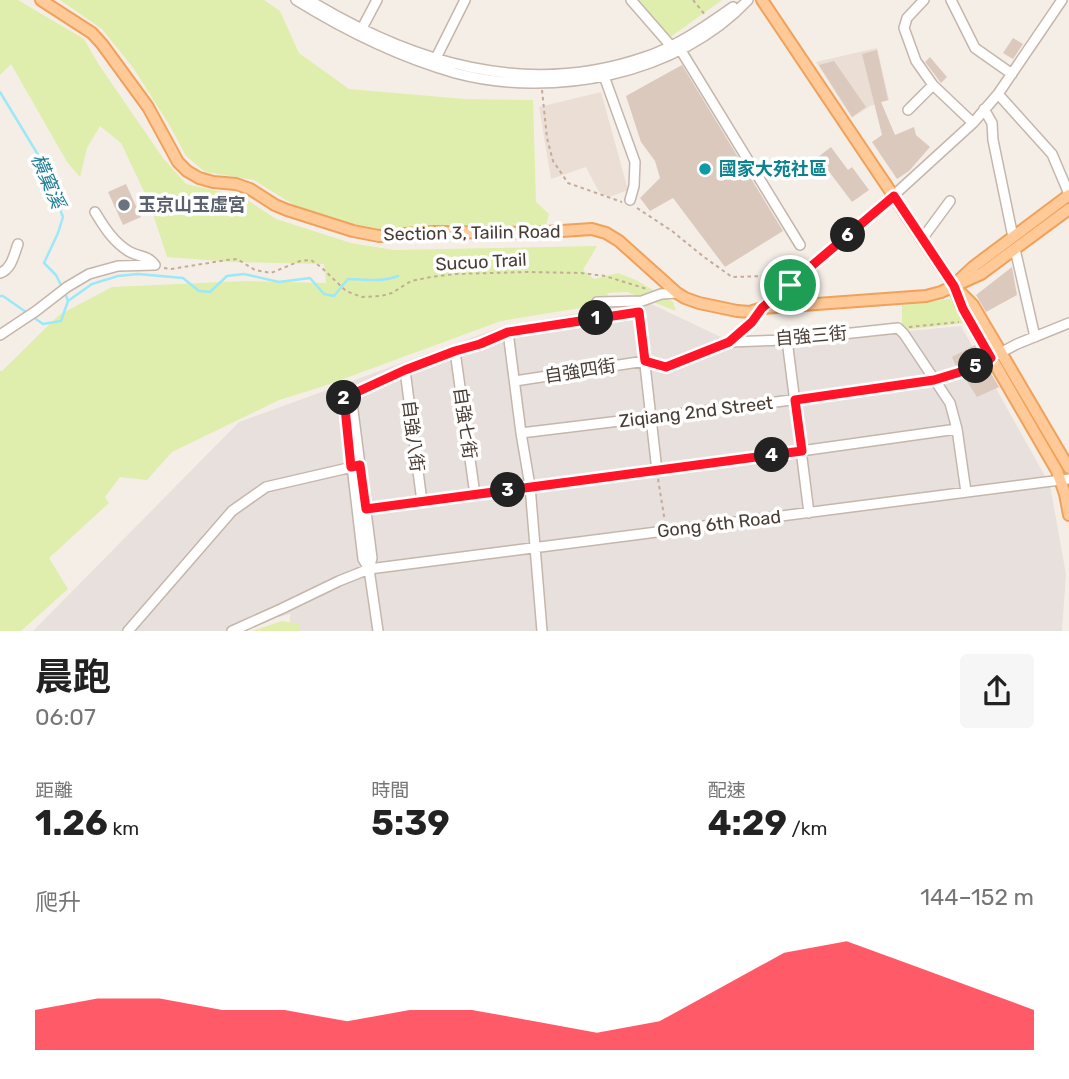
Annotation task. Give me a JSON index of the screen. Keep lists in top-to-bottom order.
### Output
{
  "streets": {
    "main road": ["Section 3, Tailin Road"],
    "street": [
      "自強三街",
      "自強四街",
      "Ziqiang 2nd Street",
      "自強七街",
      "自強八街",
      "Gong 6th Road"
    ],
    "path": ["Sucuo Trail"]
  },
  "crossings": [
    ["自強三街", "自強四街"]
  ],
  "water": ["橫窠溪"],
  "places": ["國家大苑社區", "玉京山玉虛宮"],
  "page": {
    "pins": [
      "6",
      "1",
      "5",
      "2",
      "4",
      "3"
    ],
    "heading": ["晨跑", "06:07"],
    "stats": [
      ["距離", "1.26 km"],
      ["時間", "5:39"],
      ["配速", "4:29 /km"]
    ],
    "chart": ["爬升", "144–152 m"]
  }
}
